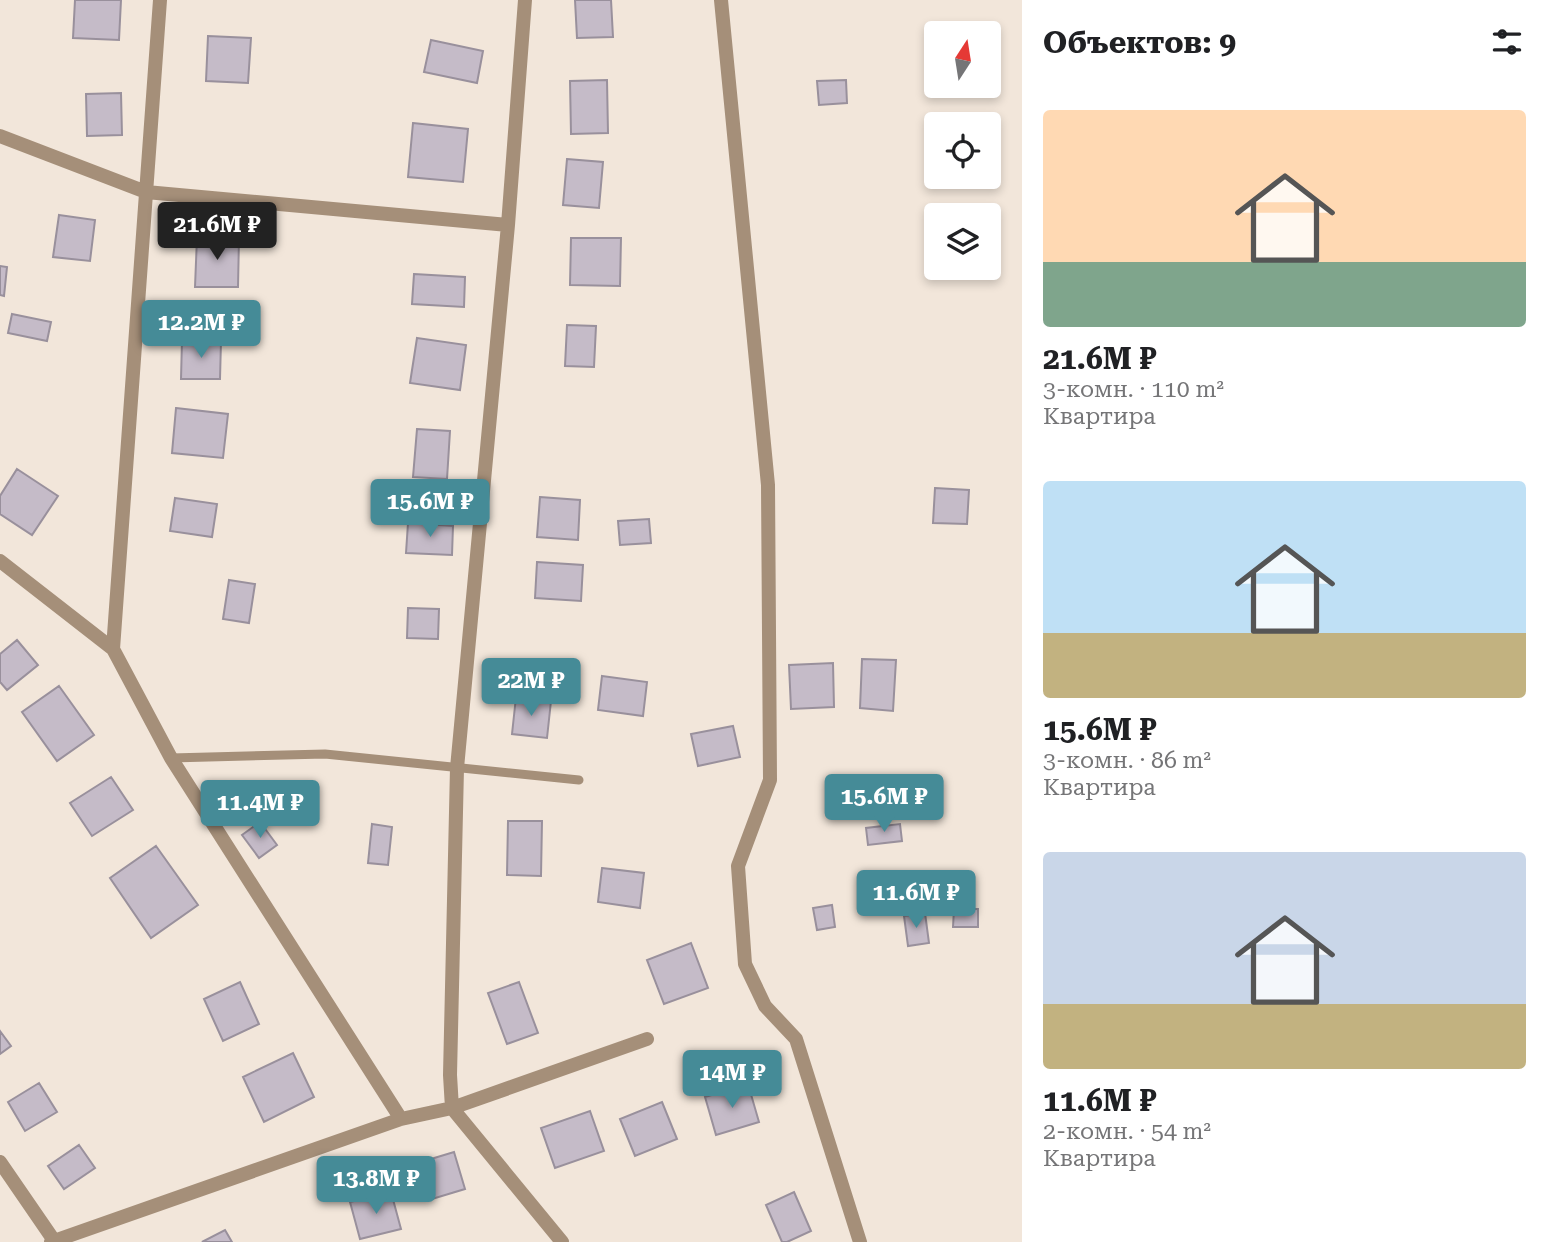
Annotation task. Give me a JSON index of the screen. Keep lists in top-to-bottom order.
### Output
{
  "north": "top",
  "page": {
    "heading": "Объектов: 9",
    "list": [
      {
        "name": "21.6M ₽",
        "note": "3-комн. · 110 m² · Квартира"
      },
      {
        "name": "15.6M ₽",
        "note": "3-комн. · 86 m² · Квартира"
      },
      {
        "name": "11.6M ₽",
        "note": "2-комн. · 54 m² · Квартира"
      }
    ],
    "price": [
      "21.6M ₽",
      "12.2M ₽",
      "15.6M ₽",
      "22M ₽",
      "15.6M ₽",
      "11.4M ₽",
      "11.6M ₽",
      "14M ₽",
      "13.8M ₽"
    ]
  }
}
